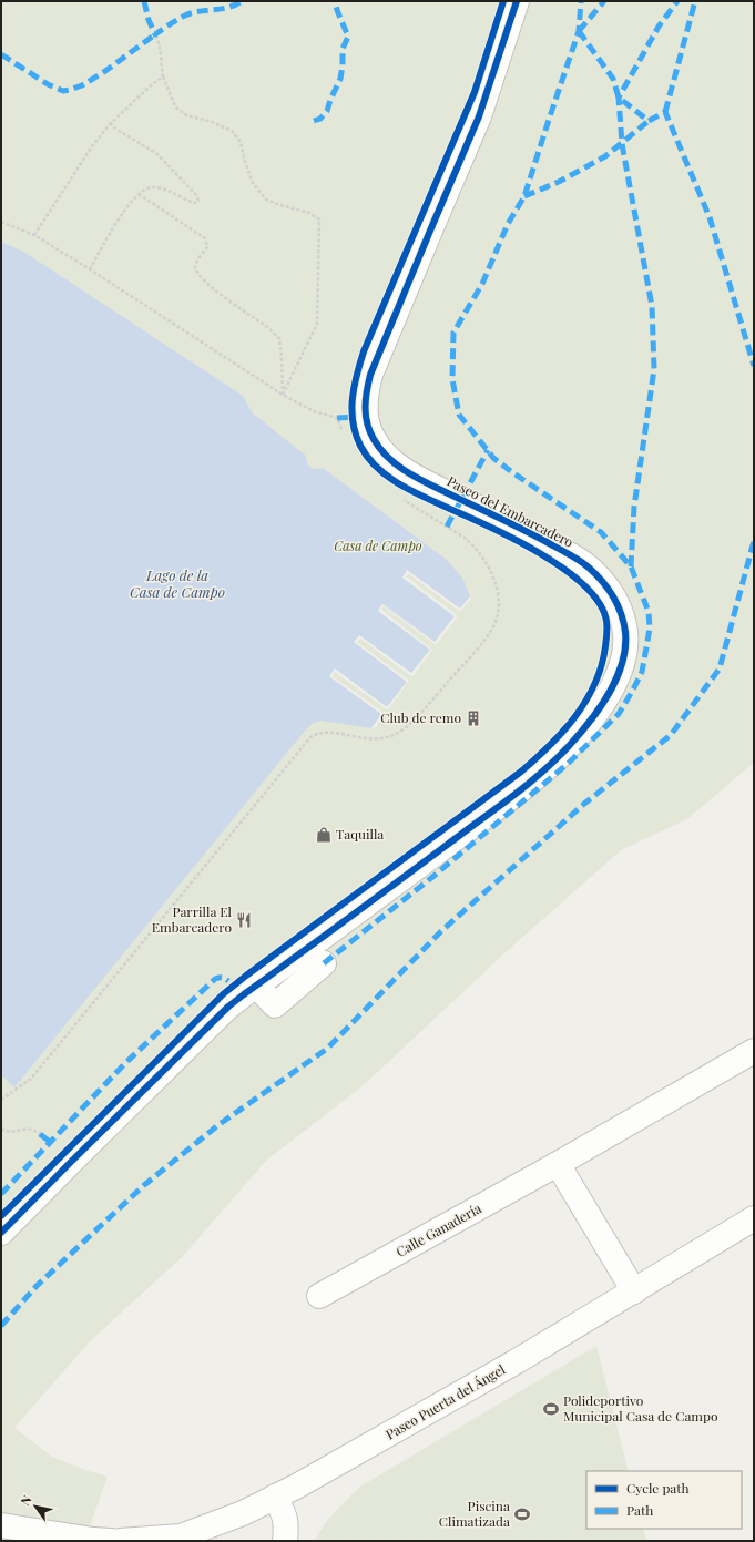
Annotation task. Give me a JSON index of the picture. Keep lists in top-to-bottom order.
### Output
{
  "streets": {
    "street": ["Paseo del Embarcadero", "Calle Ganadería", "Paseo Puerta del Ángel"]
  },
  "water": ["Lago de la Casa de Campo"],
  "parks": ["Casa de Campo"],
  "places": {
    "building": ["Club de remo"],
    "shop": ["Taquilla"],
    "restaurant": ["Parrilla El Embarcadero"],
    "sports": ["Polideportivo Municipal Casa de Campo", "Piscina Climatizada"]
  },
  "legend": ["Cycle path", "Path"],
  "north": "top left"
}
